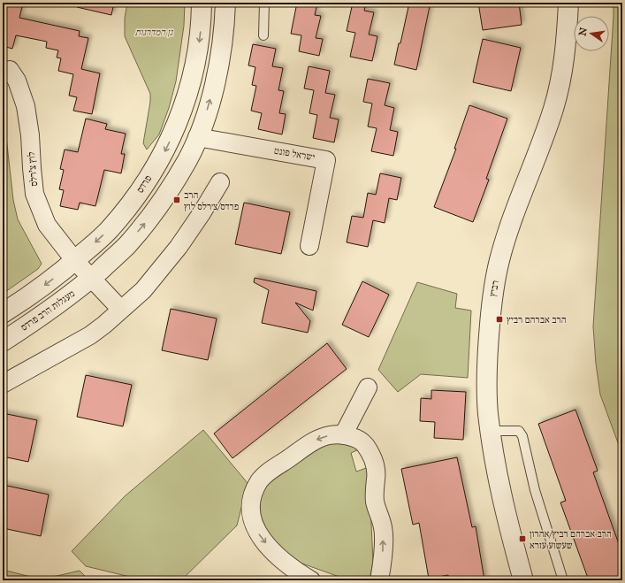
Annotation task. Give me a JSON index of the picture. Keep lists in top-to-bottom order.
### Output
{
  "streets": {
    "street": [
      "ישראל פונט",
      "לוץ צ'רלס",
      "פרדס",
      "רביץ",
      "מעגלות הרב פרדס"
    ]
  },
  "crossings": [
    ["לוץ צ'רלס", "פרדס"],
    ["לוץ צ'רלס", "מעגלות הרב פרדס"]
  ],
  "parks": ["גן המדרגות"],
  "places": {
    "transit": ["הרב פרדס/צ׳רלס לוץ", "הרב אברהם רביץ", "הרב אברהם רביץ/אהרון שעשוע עזרא"]
  },
  "north": "left"
}
